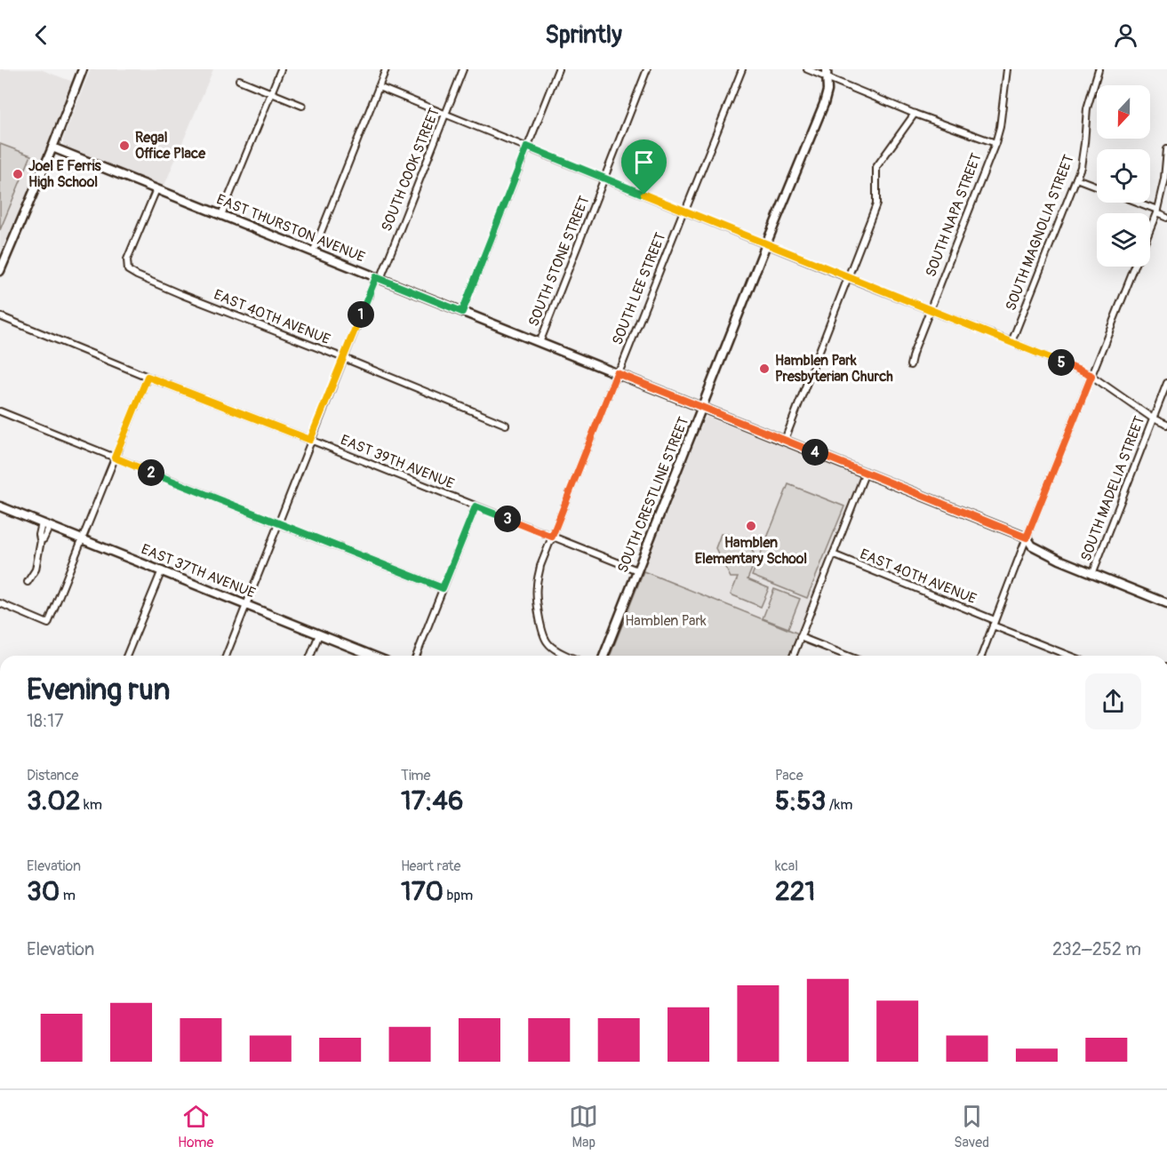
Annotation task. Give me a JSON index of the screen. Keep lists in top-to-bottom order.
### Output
{
  "streets": {
    "street": [
      "SOUTH COOK STREET",
      "SOUTH NAPA STREET",
      "EAST THURSTON AVENUE",
      "SOUTH MAGNOLIA STREET",
      "SOUTH STONE STREET",
      "SOUTH LEE STREET",
      "EAST 40TH AVENUE",
      "EAST 39TH AVENUE",
      "SOUTH MADELIA STREET",
      "SOUTH CRESTLINE STREET",
      "EAST 37TH AVENUE"
    ]
  },
  "crossings": [
    ["SOUTH COOK STREET", "EAST THURSTON AVENUE"],
    ["SOUTH COOK STREET", "EAST 40TH AVENUE"],
    ["SOUTH COOK STREET", "EAST 39TH AVENUE"],
    ["SOUTH COOK STREET", "EAST 37TH AVENUE"],
    ["EAST THURSTON AVENUE", "SOUTH STONE STREET"],
    ["EAST THURSTON AVENUE", "SOUTH LEE STREET"],
    ["EAST THURSTON AVENUE", "EAST 40TH AVENUE"],
    ["EAST THURSTON AVENUE", "SOUTH MADELIA STREET"],
    ["EAST THURSTON AVENUE", "SOUTH CRESTLINE STREET"],
    ["SOUTH LEE STREET", "EAST 39TH AVENUE"],
    ["EAST 39TH AVENUE", "SOUTH CRESTLINE STREET"]
  ],
  "parks": ["Hamblen Park"],
  "places": [
    "Regal Office Place",
    "Joel E Ferris High School",
    "Hamblen Park Presbyterian Church",
    "Hamblen Elementary School"
  ],
  "north": "bottom",
  "page": {
    "header": "Sprintly",
    "pins": [
      "1",
      "5",
      "4",
      "2",
      "3"
    ],
    "heading": ["Evening run", "18:17"],
    "stats": [
      ["Distance", "3.02 km"],
      ["Time", "17:46"],
      ["Pace", "5:53 /km"],
      ["Elevation", "30 m"],
      ["Heart rate", "170 bpm"],
      ["kcal", "221"]
    ],
    "chart": ["Elevation", "232–252 m"],
    "tabs": ["Home", "Map", "Saved"]
  }
}
